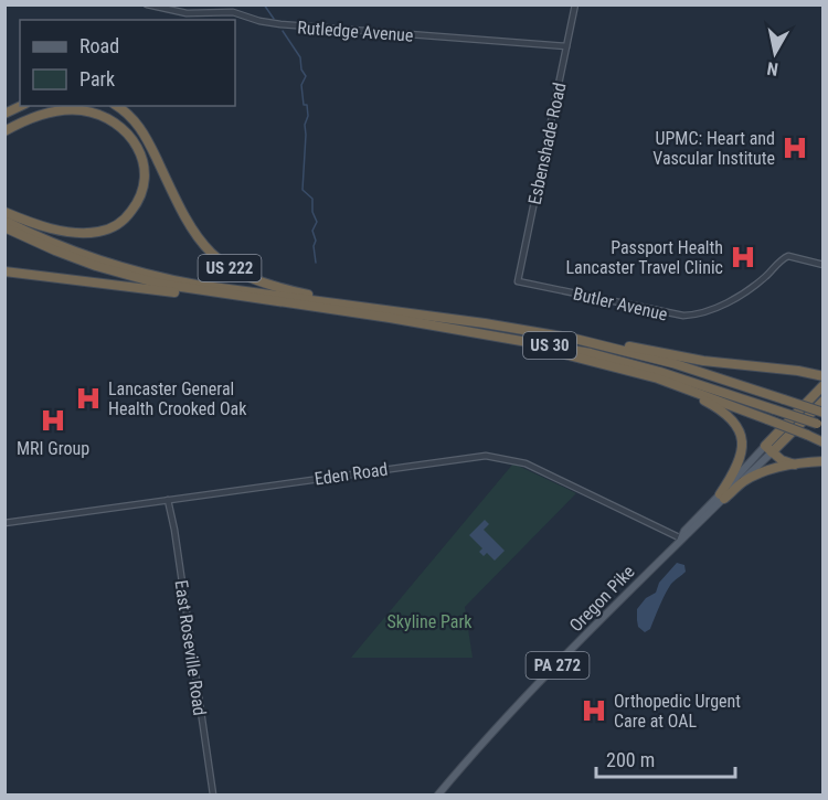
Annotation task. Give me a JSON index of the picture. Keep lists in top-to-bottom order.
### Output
{
  "streets": {
    "highway": [
      "US 222",
      "US 30",
      "Oregon Pike",
      "PA 272"
    ],
    "street": [
      "Rutledge Avenue",
      "Esbenshade Road",
      "Butler Avenue",
      "Eden Road",
      "East Roseville Road"
    ]
  },
  "crossings": [
    ["Rutledge Avenue", "Esbenshade Road"],
    ["Esbenshade Road", "Butler Avenue"],
    ["US 222", "US 30"],
    ["Eden Road", "Oregon Pike"],
    ["Eden Road", "East Roseville Road"]
  ],
  "parks": ["Skyline Park"],
  "places": {
    "hospital": [
      "UPMC: Heart and Vascular Institute",
      "Passport Health Lancaster Travel Clinic",
      "Lancaster General Health Crooked Oak",
      "MRI Group",
      "Orthopedic Urgent Care at OAL"
    ]
  },
  "legend": ["Road", "Park"],
  "scale_bar": "200 m",
  "north": "bottom"
}
